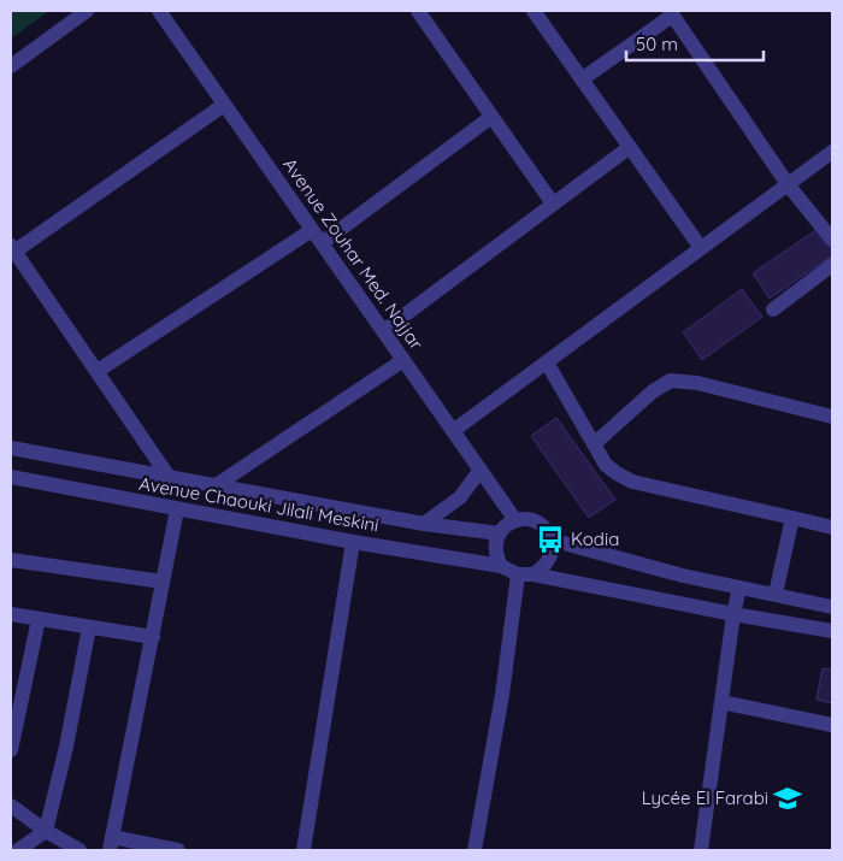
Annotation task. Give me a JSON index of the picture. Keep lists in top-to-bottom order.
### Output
{
  "streets": {
    "street": ["Avenue Zouhar Med. Najjar", "Avenue Chaouki Jilali Meskini"]
  },
  "crossings": [
    ["Avenue Zouhar Med. Najjar", "Avenue Chaouki Jilali Meskini"]
  ],
  "places": {
    "bus stop": ["Kodia"],
    "school or university": ["Lycée El Farabi"]
  },
  "scale_bar": "50 m"
}
